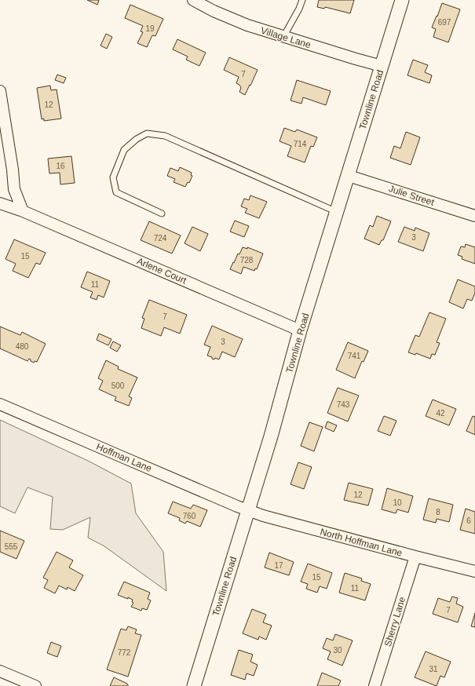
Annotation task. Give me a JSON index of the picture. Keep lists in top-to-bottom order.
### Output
{
  "streets": {
    "street": [
      "Village Lane",
      "Townline Road",
      "Julie Street",
      "Arlene Court",
      "Hoffman Lane",
      "North Hoffman Lane",
      "Sherry Lane"
    ]
  },
  "crossings": [
    ["Village Lane", "Townline Road"],
    ["Townline Road", "Julie Street"],
    ["Townline Road", "Arlene Court"],
    ["Townline Road", "Hoffman Lane"],
    ["Townline Road", "North Hoffman Lane"],
    ["Hoffman Lane", "North Hoffman Lane"],
    ["North Hoffman Lane", "Sherry Lane"]
  ],
  "house_numbers": [
    "697",
    "19",
    "7",
    "12",
    "714",
    "16",
    "3",
    "724",
    "15",
    "728",
    "11",
    "7",
    "3",
    "480",
    "741",
    "500",
    "743",
    "42",
    "12",
    "10",
    "8",
    "760",
    "6",
    "555",
    "17",
    "15",
    "11",
    "7",
    "30",
    "772",
    "31"
  ]
}
